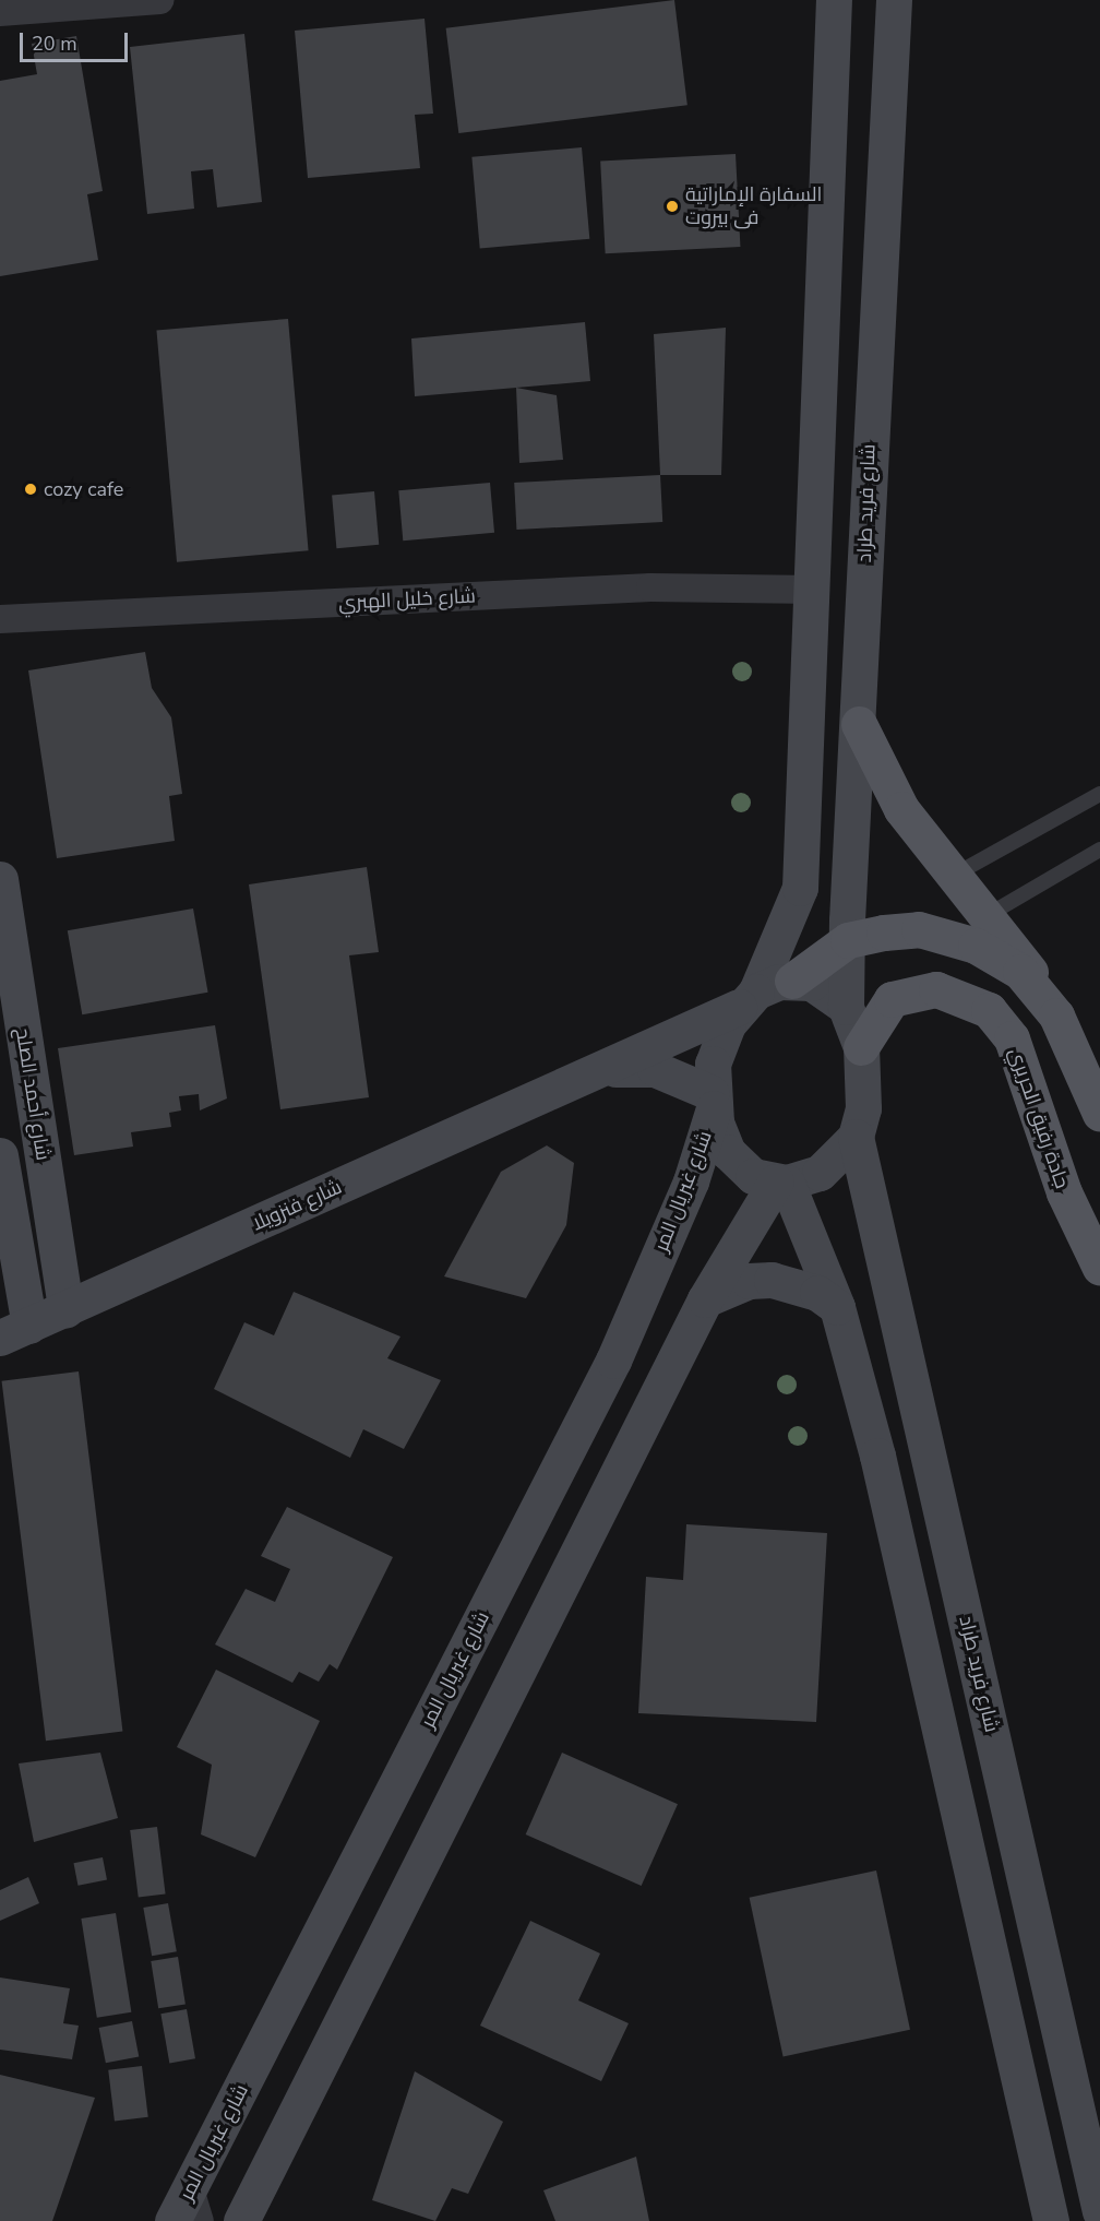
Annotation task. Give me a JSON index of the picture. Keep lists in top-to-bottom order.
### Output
{
  "streets": {
    "main road": [
      "شارع فريد طراد",
      "شارع أحمد الصلح",
      "جادة رفيق الحريري",
      "شارع غبريال المر",
      "شارع فنزويلا"
    ],
    "street": ["شارع خليل الهبري"]
  },
  "crossings": [
    ["شارع فريد طراد", "جادة رفيق الحريري"],
    ["شارع فريد طراد", "شارع غبريال المر"],
    ["شارع فريد طراد", "شارع فنزويلا"],
    ["شارع أحمد الصلح", "شارع فنزويلا"],
    ["جادة رفيق الحريري", "شارع غبريال المر"],
    ["جادة رفيق الحريري", "شارع فنزويلا"],
    ["شارع غبريال المر", "شارع فنزويلا"]
  ],
  "places": ["السفارة الإماراتية فى بيروت", "cozy cafe"],
  "scale_bar": "20 m"
}
